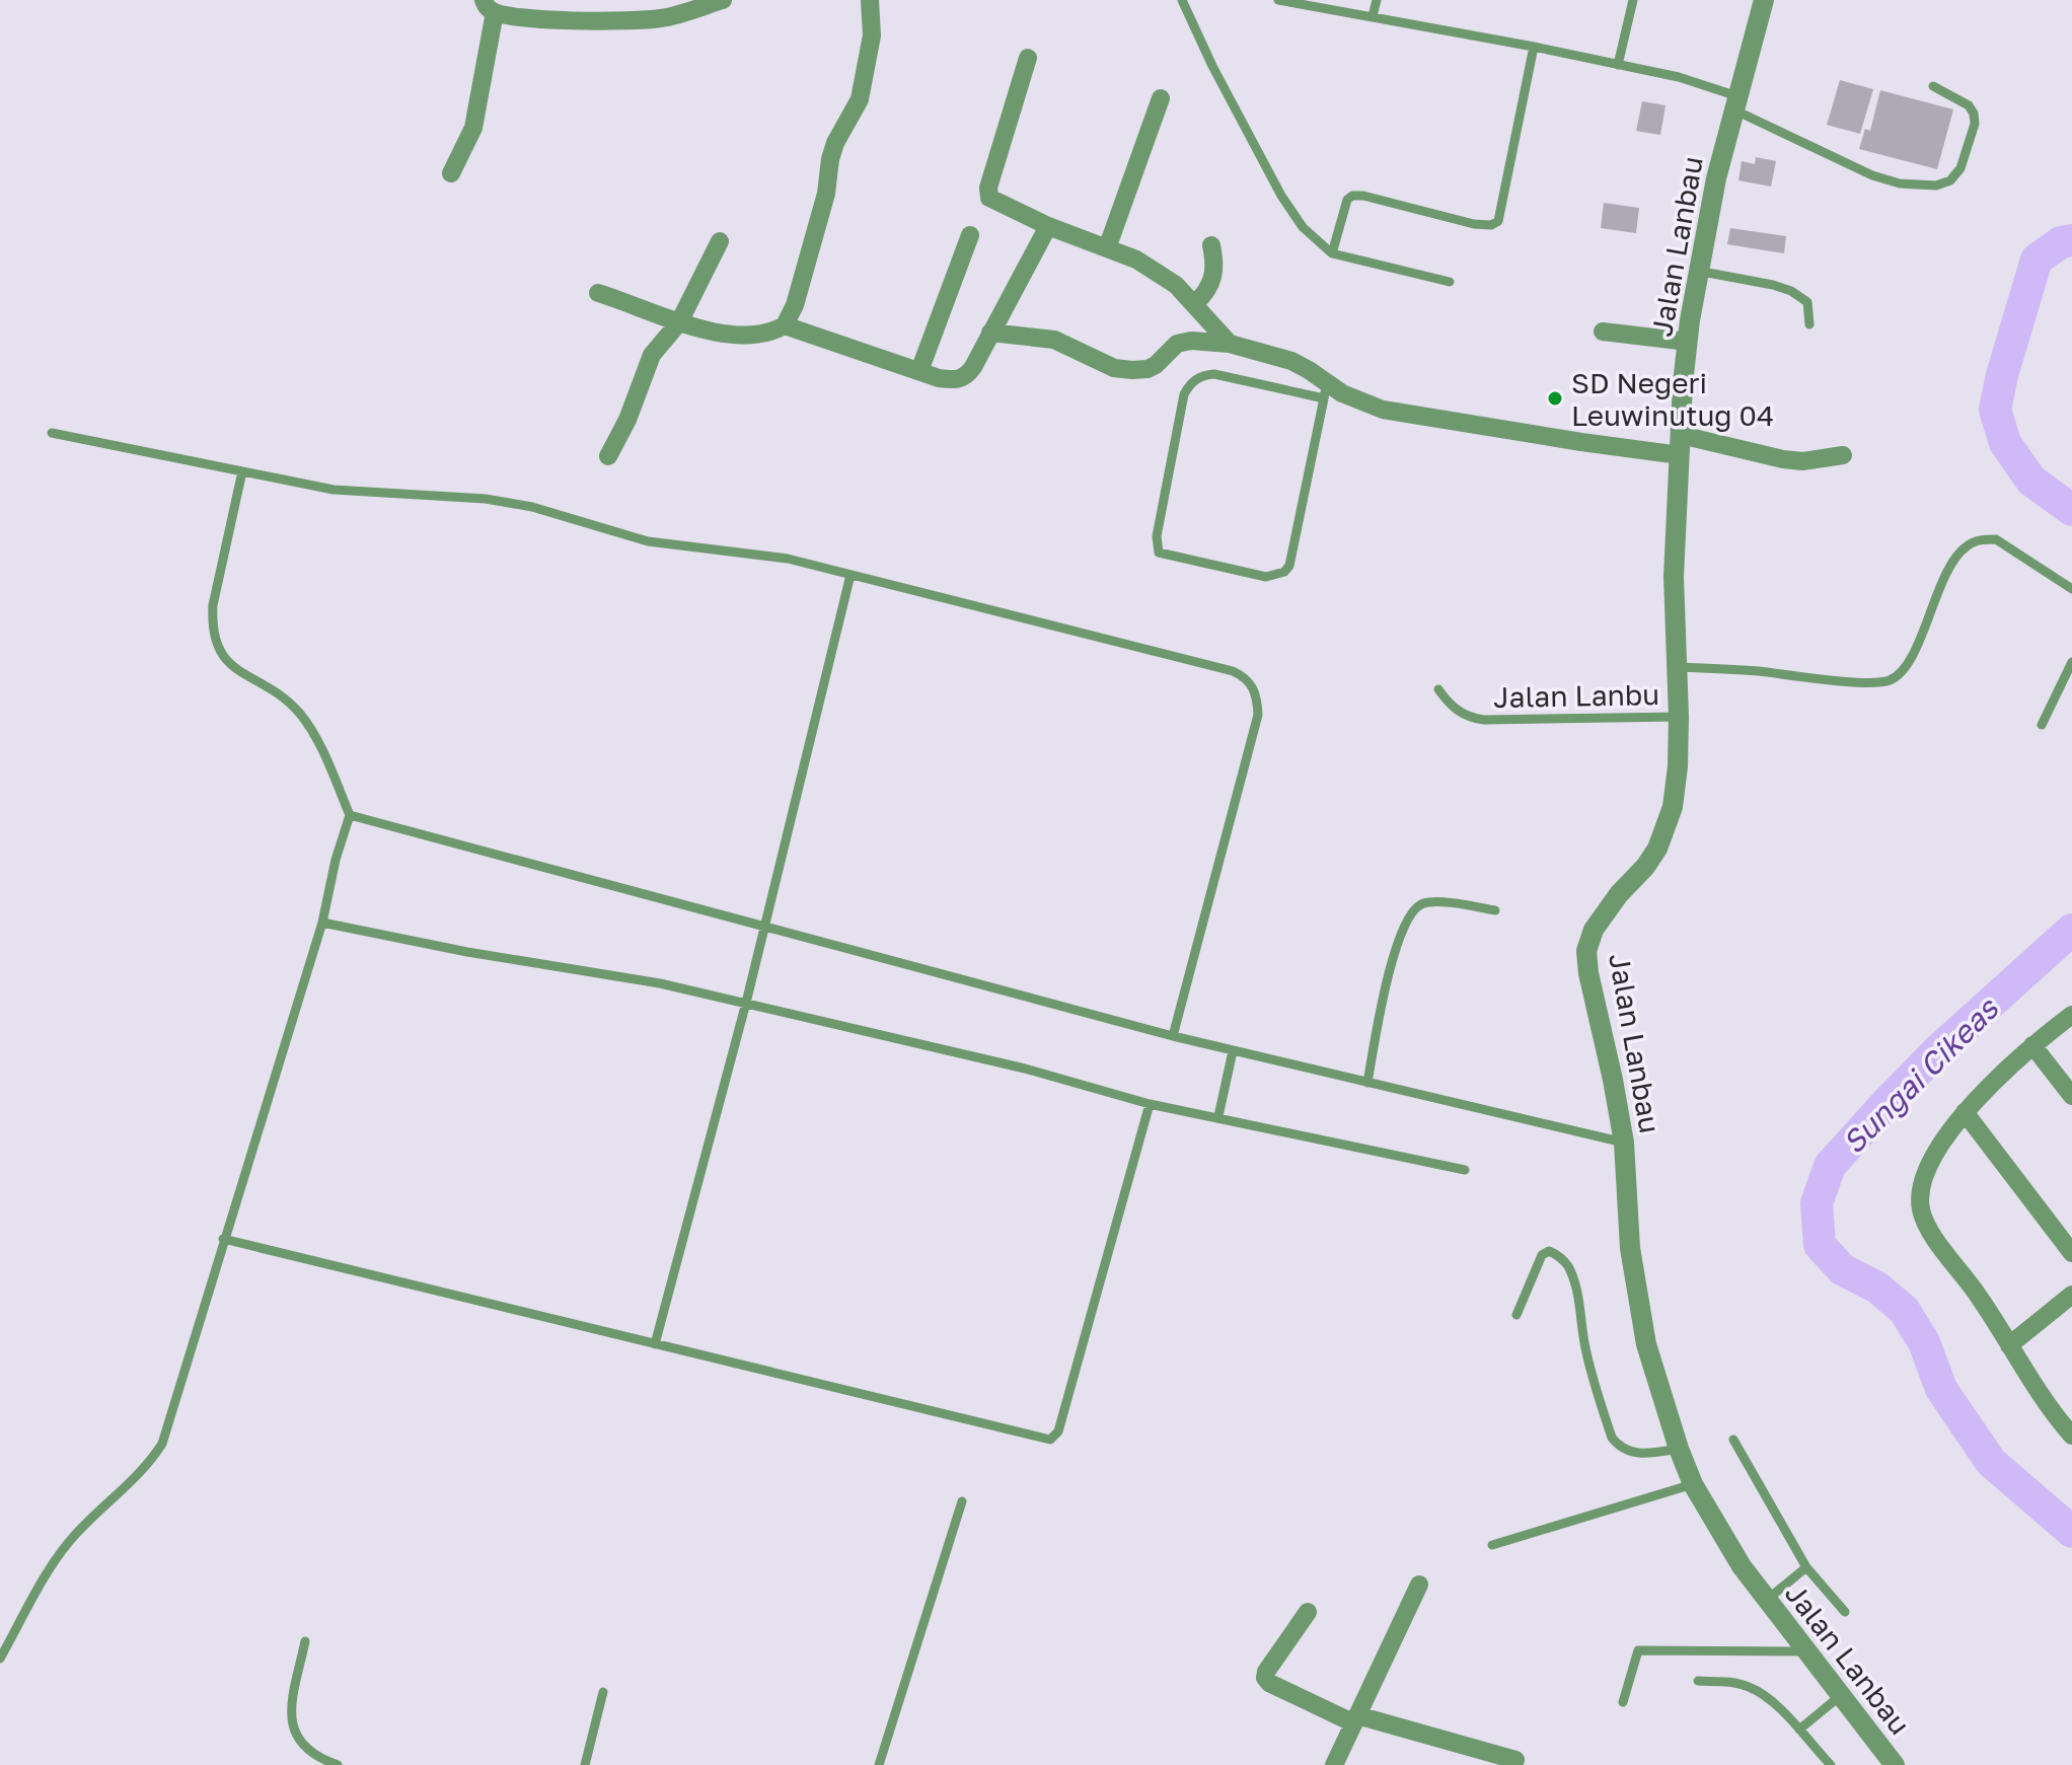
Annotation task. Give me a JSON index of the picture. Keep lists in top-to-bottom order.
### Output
{
  "streets": {
    "street": ["Jalan Lanbau"],
    "lane": ["Jalan Lanbu"]
  },
  "crossings": [
    ["Jalan Lanbau", "Jalan Lanbu"]
  ],
  "water": ["Sungai Cikeas"],
  "places": ["SD Negeri Leuwinutug 04"]
}
